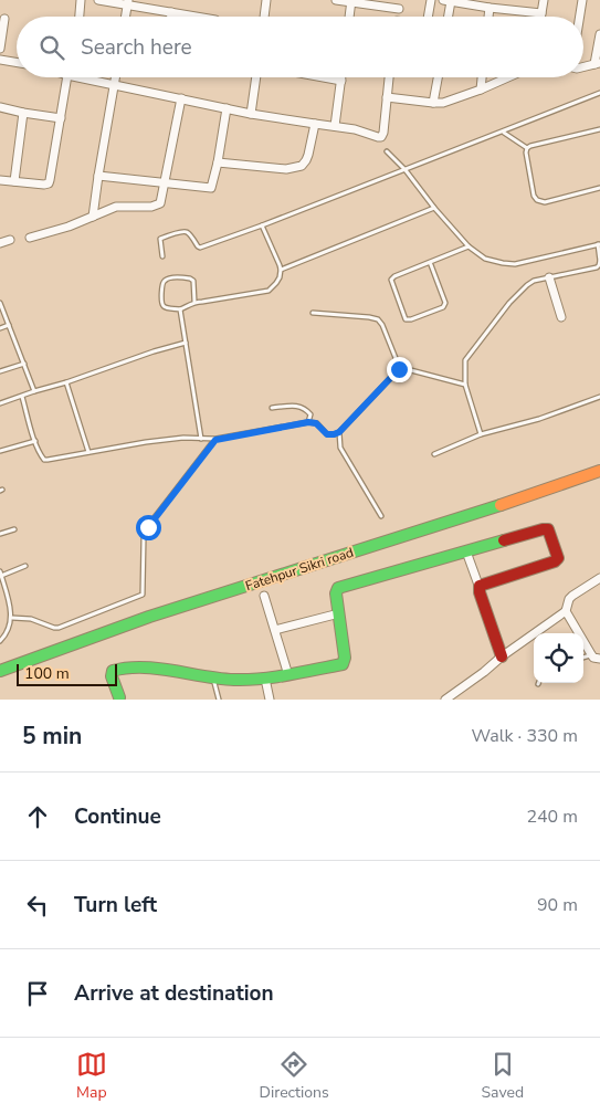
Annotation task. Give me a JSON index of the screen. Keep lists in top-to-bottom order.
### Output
{
  "streets": {
    "street": ["Fatehpur Sikri road"]
  },
  "scale_bar": "100 m",
  "page": {
    "search": "Search here",
    "scale": "100 m",
    "heading": ["5 min", "Walk · 330 m"],
    "list": [
      ["Continue", "240 m"],
      ["Turn left", "90 m"],
      "Arrive at destination"
    ],
    "nav": ["Map", "Directions", "Saved"]
  }
}
